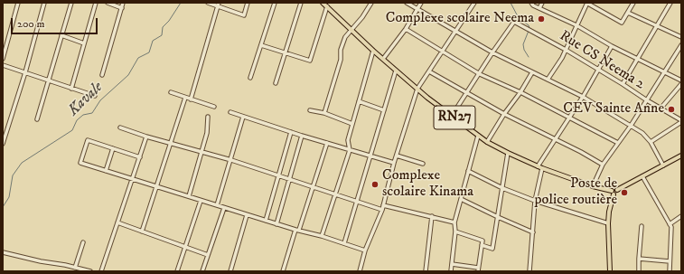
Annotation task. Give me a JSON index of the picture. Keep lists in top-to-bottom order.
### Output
{
  "streets": {
    "main road": ["RN27"],
    "street": ["Rue CS Neema 2"]
  },
  "water": ["Kavale"],
  "places": [
    "Complexe scolaire Neema",
    "CEV Sainte Anne",
    "Complexe scolaire Kinama",
    "Poste de police routière"
  ],
  "scale_bar": "200 m"
}
